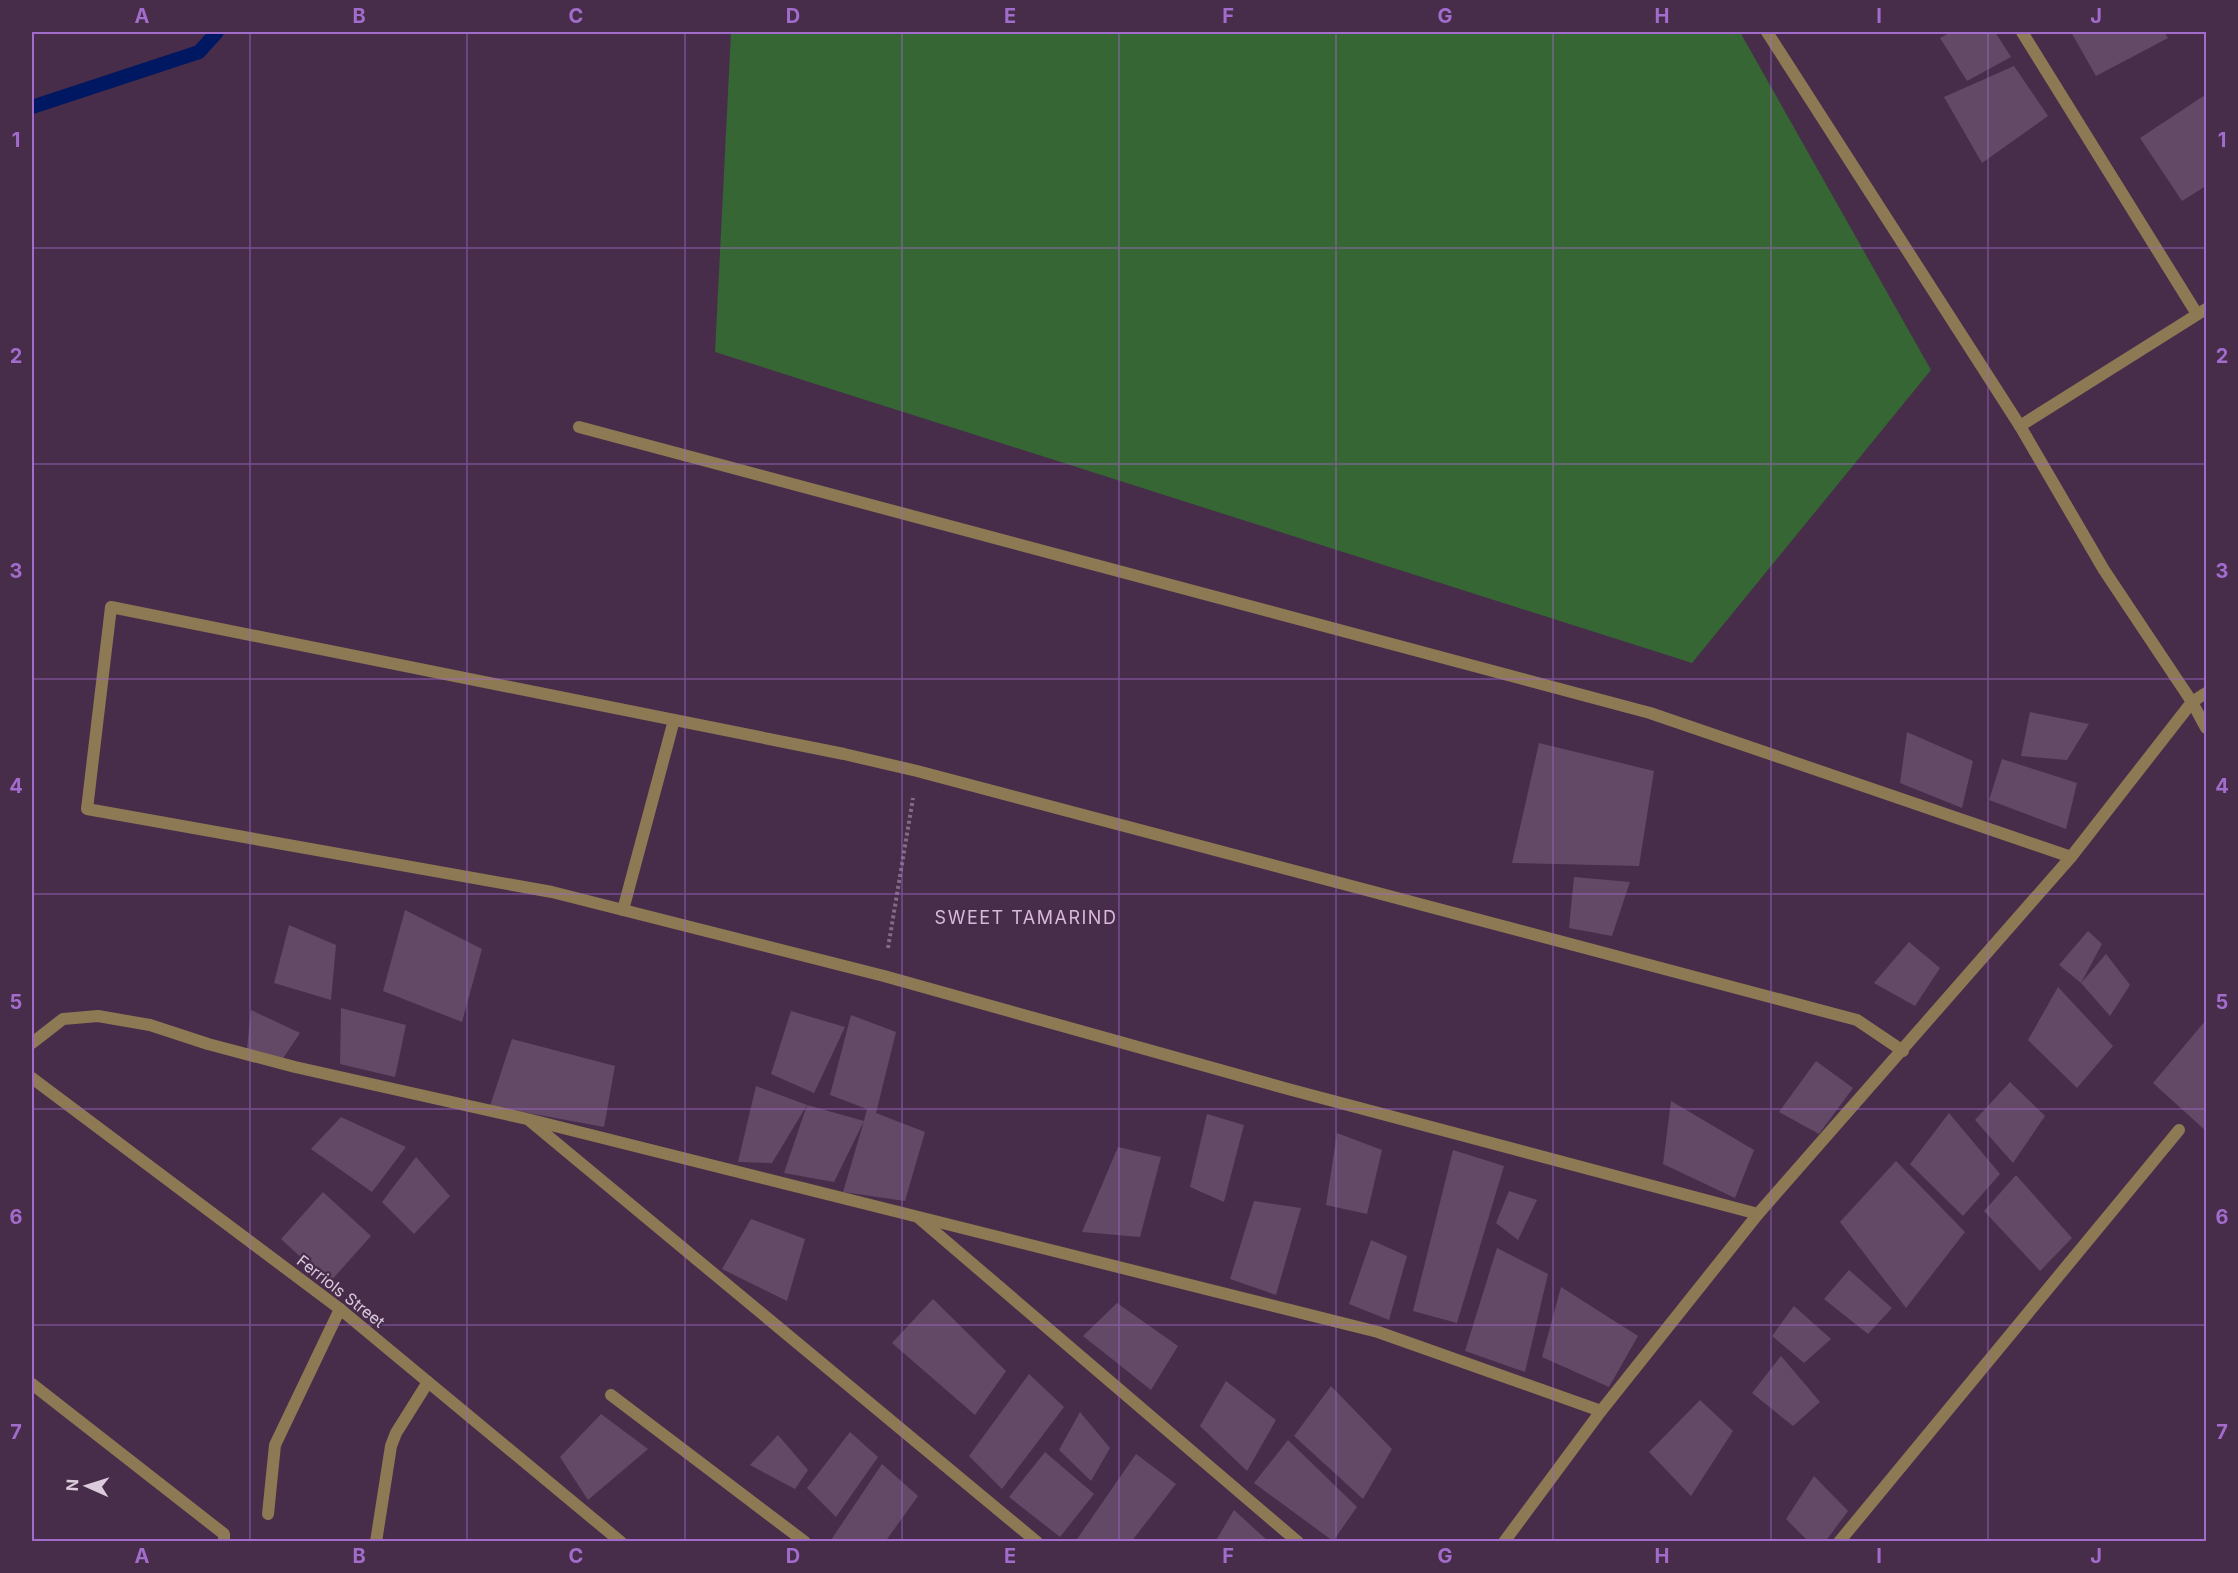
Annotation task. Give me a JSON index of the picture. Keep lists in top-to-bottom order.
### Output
{
  "streets": {
    "street": ["Ferriols Street"]
  },
  "districts": ["SWEET TAMARIND"],
  "north": "left",
  "grid": {
    "columns": [
      "A",
      "B",
      "C",
      "D",
      "E",
      "F",
      "G",
      "H",
      "I",
      "J"
    ],
    "rows": [
      "1",
      "2",
      "3",
      "4",
      "5",
      "6",
      "7"
    ]
  }
}
